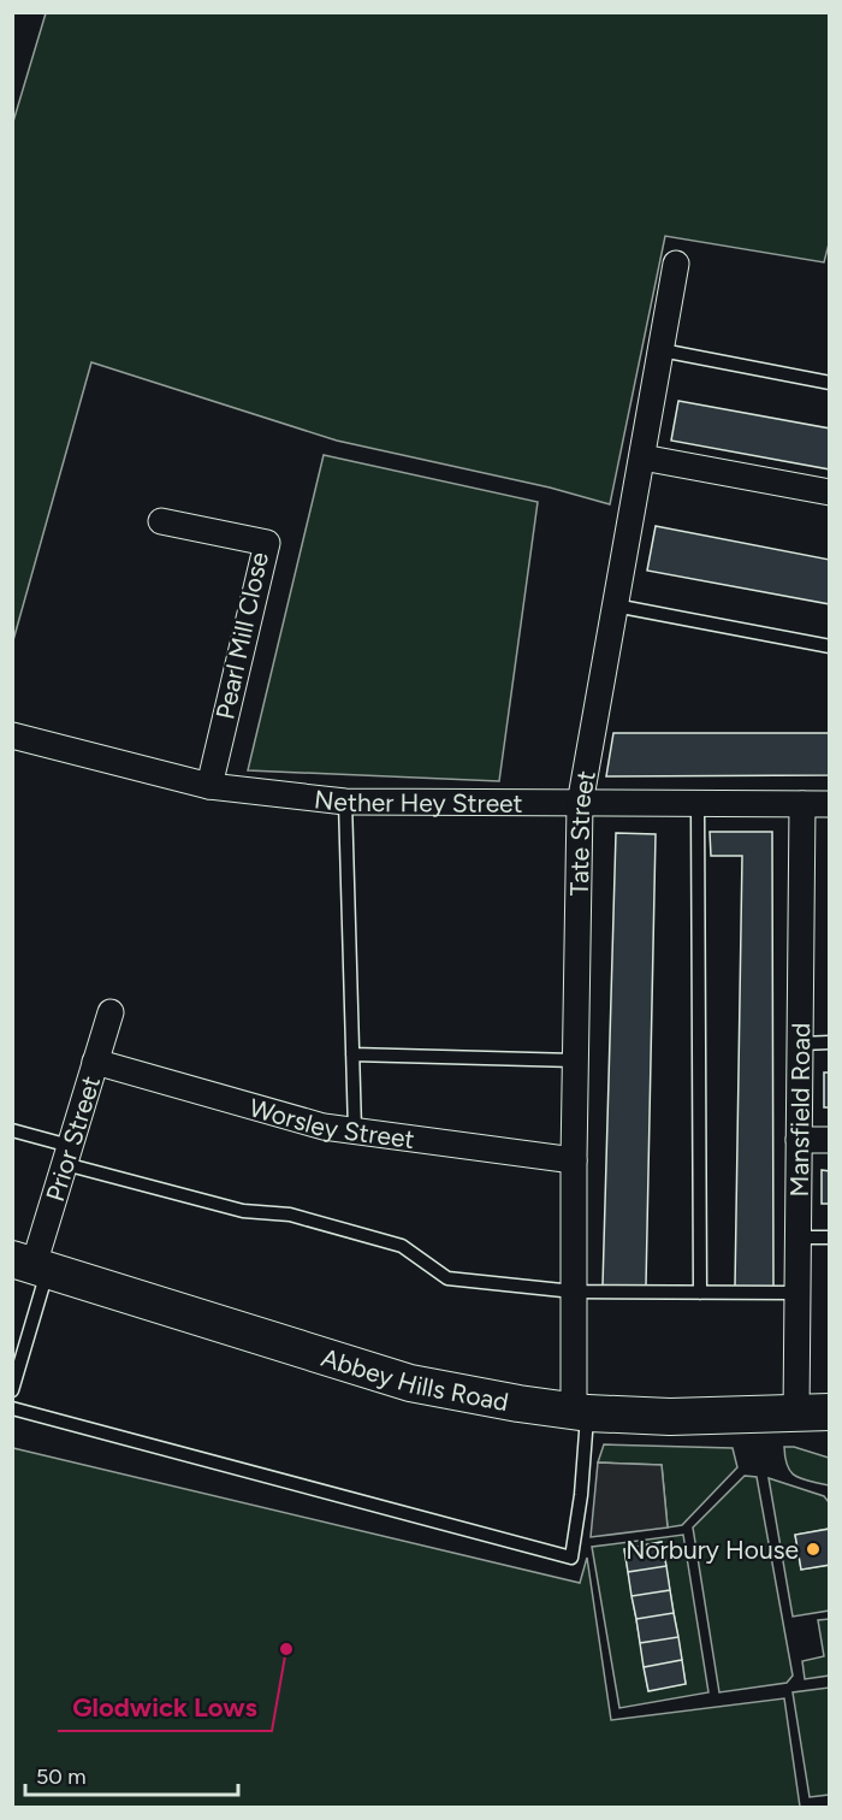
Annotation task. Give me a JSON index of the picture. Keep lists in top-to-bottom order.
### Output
{
  "streets": {
    "main road": ["Abbey Hills Road"],
    "street": [
      "Pearl Mill Close",
      "Nether Hey Street",
      "Tate Street",
      "Mansfield Road",
      "Worsley Street",
      "Prior Street"
    ]
  },
  "crossings": [
    ["Pearl Mill Close", "Nether Hey Street"],
    ["Nether Hey Street", "Tate Street"],
    ["Nether Hey Street", "Mansfield Road"],
    ["Tate Street", "Worsley Street"],
    ["Tate Street", "Abbey Hills Road"],
    ["Mansfield Road", "Abbey Hills Road"],
    ["Worsley Street", "Prior Street"],
    ["Prior Street", "Abbey Hills Road"]
  ],
  "places": ["Norbury House", "Glodwick Lows"],
  "scale_bar": "50 m"
}
